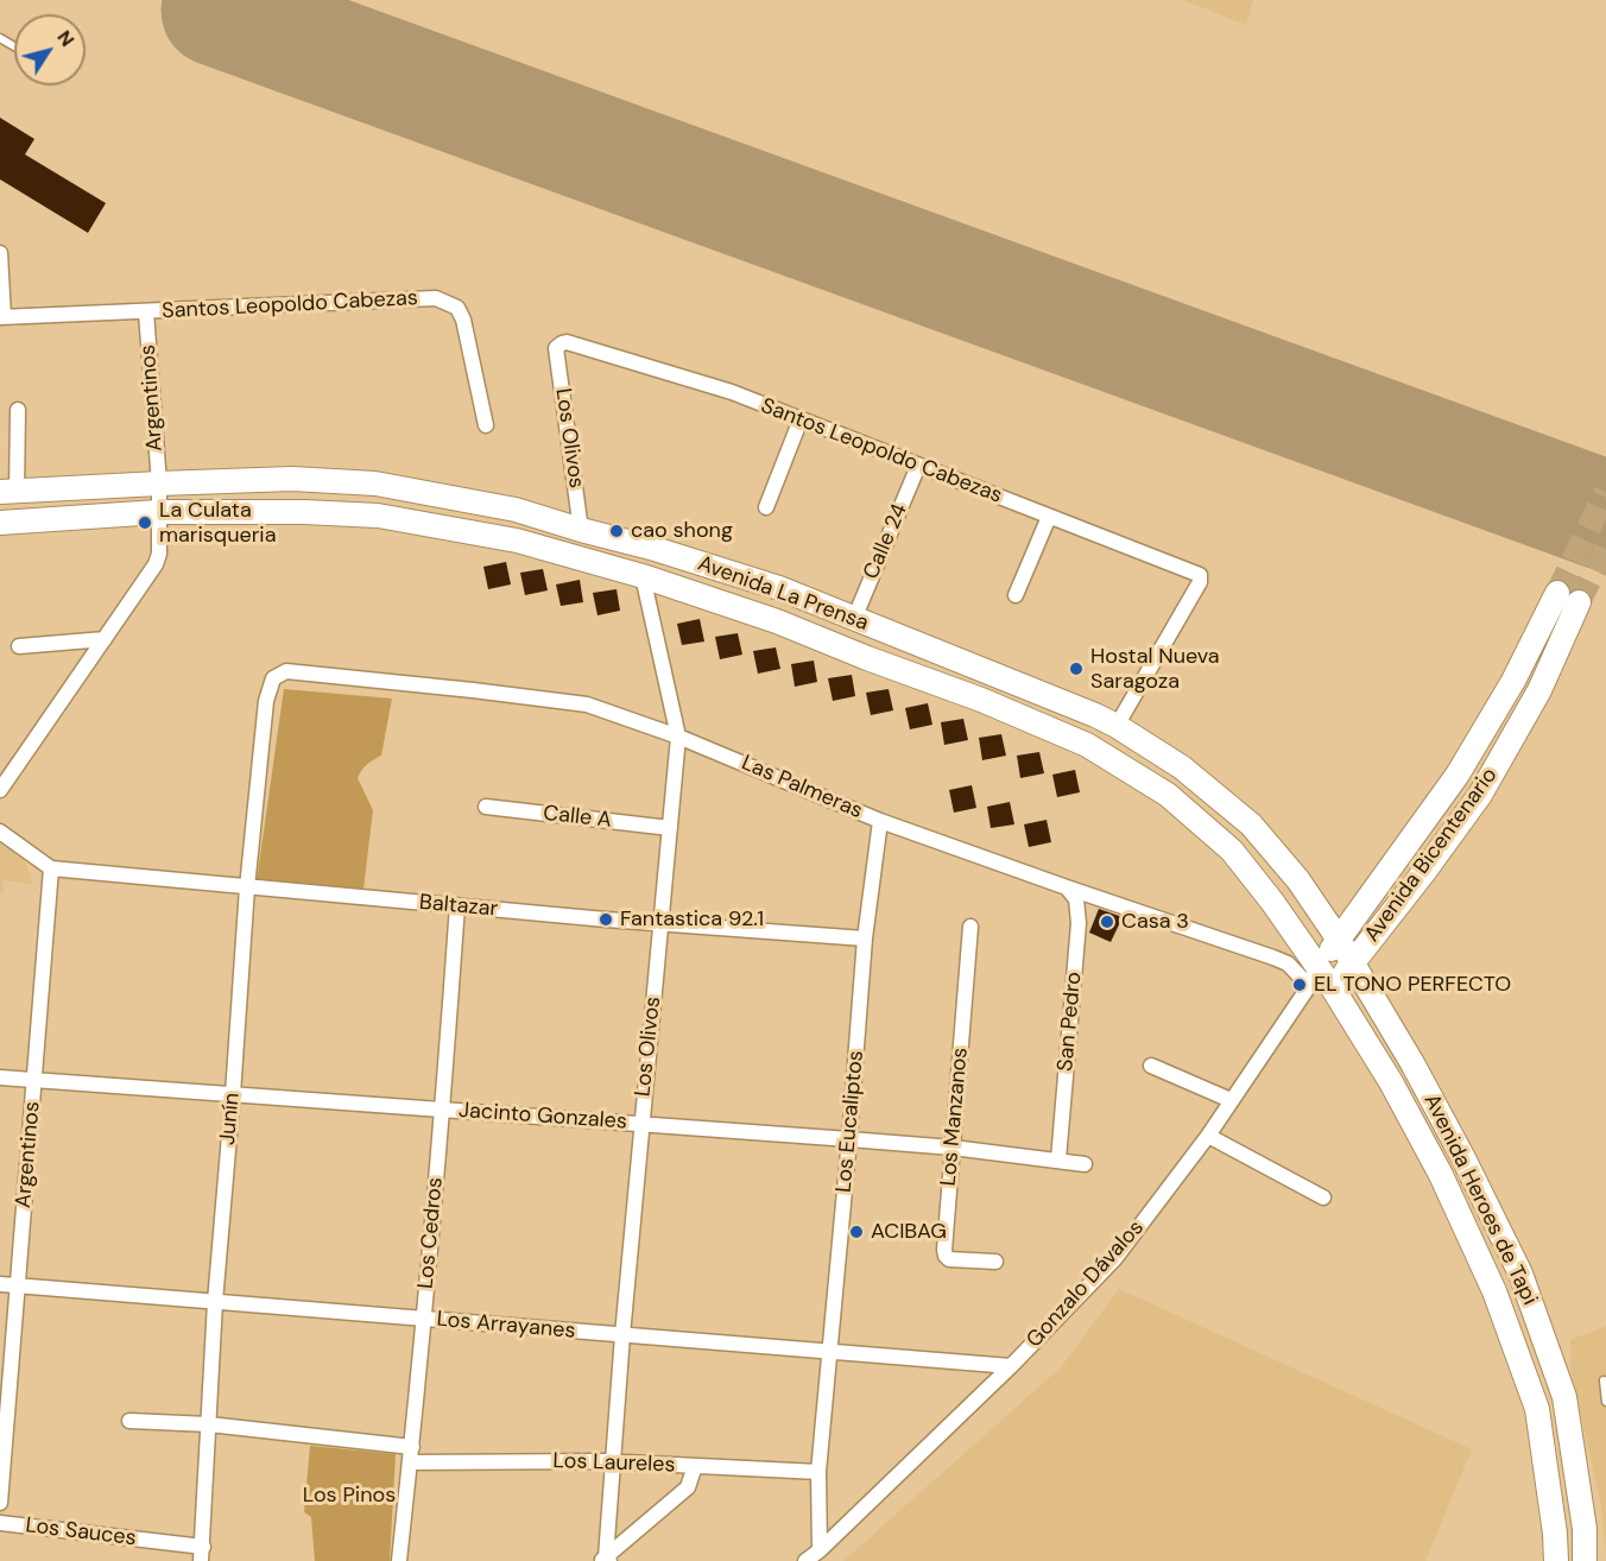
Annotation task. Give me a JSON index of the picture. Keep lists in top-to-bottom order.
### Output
{
  "streets": {
    "main road": ["Avenida La Prensa", "Avenida Bicentenario", "Avenida Heroes de Tapi"],
    "street": [
      "Santos Leopoldo Cabezas",
      "Argentinos",
      "Los Olivos",
      "Calle 24",
      "Las Palmeras",
      "Calle A",
      "Baltazar",
      "San Pedro",
      "Jacinto Gonzales",
      "Los Manzanos",
      "Junín",
      "Los Eucaliptos",
      "Los Cedros",
      "Gonzalo Dávalos",
      "Los Arrayanes",
      "Los Laureles",
      "Los Sauces"
    ]
  },
  "crossings": [
    ["Santos Leopoldo Cabezas", "Argentinos"],
    ["Santos Leopoldo Cabezas", "Los Olivos"],
    ["Santos Leopoldo Cabezas", "Calle 24"],
    ["Santos Leopoldo Cabezas", "Avenida La Prensa"],
    ["Argentinos", "Avenida La Prensa"],
    ["Argentinos", "Baltazar"],
    ["Argentinos", "Jacinto Gonzales"],
    ["Argentinos", "Los Arrayanes"],
    ["Los Olivos", "Avenida La Prensa"],
    ["Los Olivos", "Las Palmeras"],
    ["Los Olivos", "Calle A"],
    ["Los Olivos", "Baltazar"],
    ["Los Olivos", "Jacinto Gonzales"],
    ["Los Olivos", "Los Arrayanes"],
    ["Los Olivos", "Los Laureles"],
    ["Calle 24", "Avenida La Prensa"],
    ["Avenida La Prensa", "Las Palmeras"],
    ["Avenida La Prensa", "Avenida Bicentenario"],
    ["Avenida La Prensa", "Avenida Heroes de Tapi"],
    ["Avenida La Prensa", "Gonzalo Dávalos"],
    ["Las Palmeras", "Avenida Bicentenario"],
    ["Las Palmeras", "San Pedro"],
    ["Las Palmeras", "Junín"],
    ["Las Palmeras", "Los Eucaliptos"],
    ["Las Palmeras", "Avenida Heroes de Tapi"],
    ["Las Palmeras", "Gonzalo Dávalos"],
    ["Avenida Bicentenario", "Avenida Heroes de Tapi"],
    ["Avenida Bicentenario", "Gonzalo Dávalos"],
    ["Baltazar", "Junín"],
    ["Baltazar", "Los Eucaliptos"],
    ["Baltazar", "Los Cedros"],
    ["San Pedro", "Jacinto Gonzales"],
    ["Jacinto Gonzales", "Los Manzanos"],
    ["Jacinto Gonzales", "Junín"],
    ["Jacinto Gonzales", "Los Eucaliptos"],
    ["Jacinto Gonzales", "Los Cedros"],
    ["Junín", "Los Arrayanes"],
    ["Junín", "Los Laureles"],
    ["Junín", "Los Sauces"],
    ["Los Eucaliptos", "Gonzalo Dávalos"],
    ["Los Eucaliptos", "Los Arrayanes"],
    ["Los Eucaliptos", "Los Laureles"],
    ["Avenida Heroes de Tapi", "Gonzalo Dávalos"],
    ["Los Cedros", "Los Arrayanes"],
    ["Los Cedros", "Los Laureles"],
    ["Gonzalo Dávalos", "Los Arrayanes"]
  ],
  "parks": ["Los Pinos"],
  "places": [
    "La Culata marisqueria",
    "cao shong",
    "Hostal Nueva Saragoza",
    "Fantastica 92.1",
    "Casa 3",
    "EL TONO PERFECTO",
    "ACIBAG"
  ],
  "north": "top right"
}
